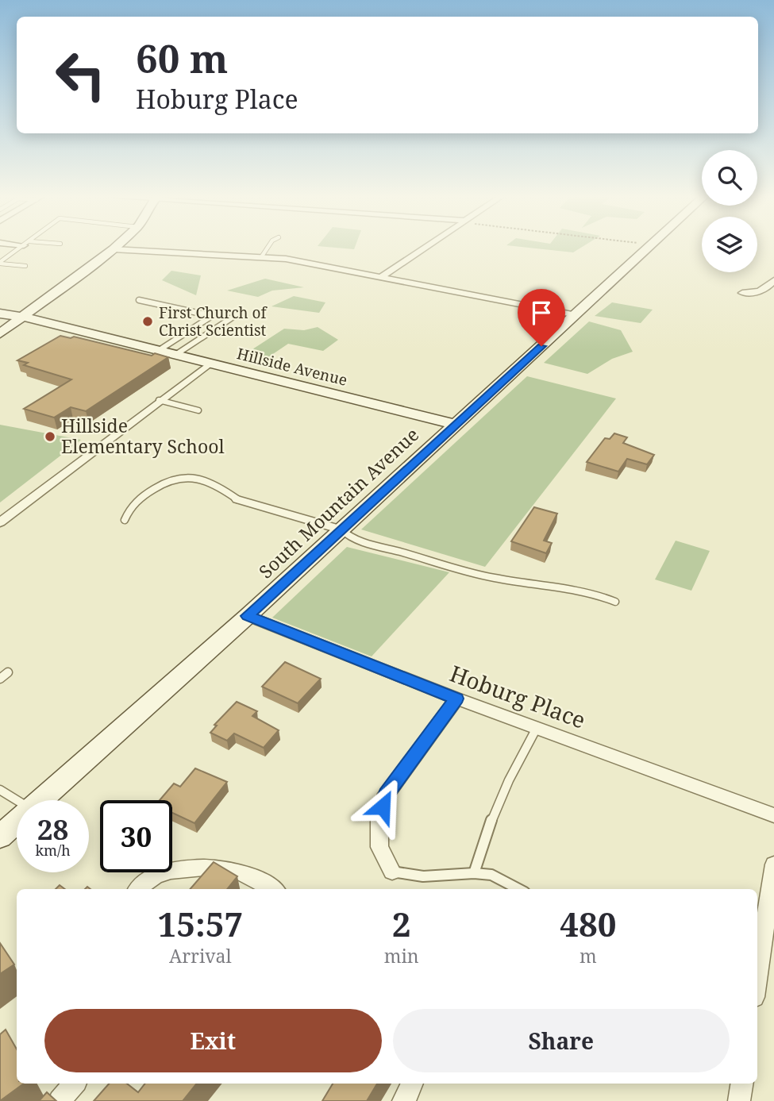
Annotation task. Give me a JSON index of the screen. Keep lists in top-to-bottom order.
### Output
{
  "streets": {
    "street": ["Hillside Avenue", "South Mountain Avenue", "Hoburg Place"]
  },
  "crossings": [
    ["Hillside Avenue", "South Mountain Avenue"],
    ["South Mountain Avenue", "Hoburg Place"]
  ],
  "places": ["First Church of Christ Scientist", "Hillside Elementary School"],
  "page": {
    "turn": ["60 m", "Hoburg Place"],
    "speed": "28 km/h",
    "limit": "30",
    "eta": [
      "15:57",
      "Arrival",
      "2",
      "min",
      "480",
      "m"
    ],
    "buttons": ["Exit", "Share"]
  }
}
